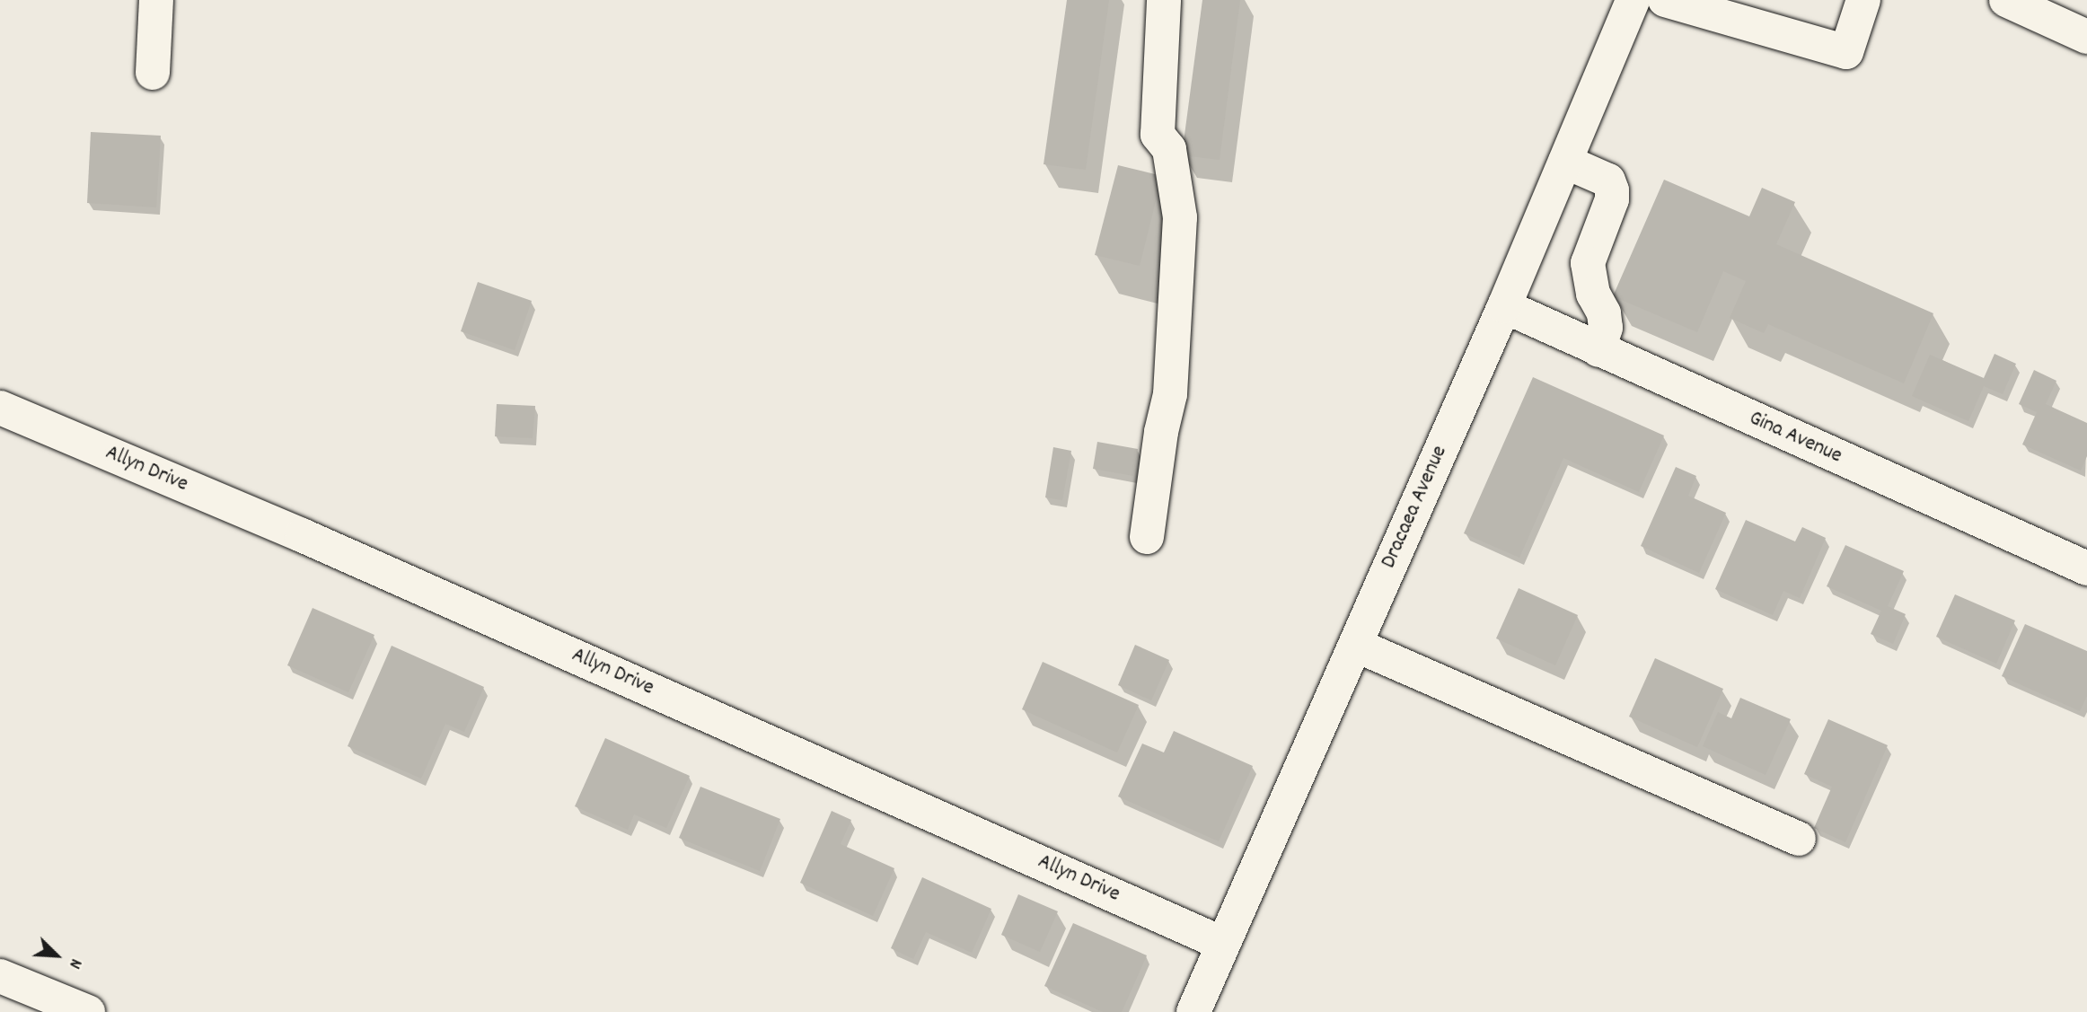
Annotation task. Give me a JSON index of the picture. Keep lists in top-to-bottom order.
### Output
{
  "streets": {
    "street": ["Gina Avenue", "Allyn Drive", "Dracaea Avenue"]
  },
  "crossings": [
    ["Gina Avenue", "Dracaea Avenue"],
    ["Allyn Drive", "Dracaea Avenue"]
  ],
  "north": "bottom right"
}
